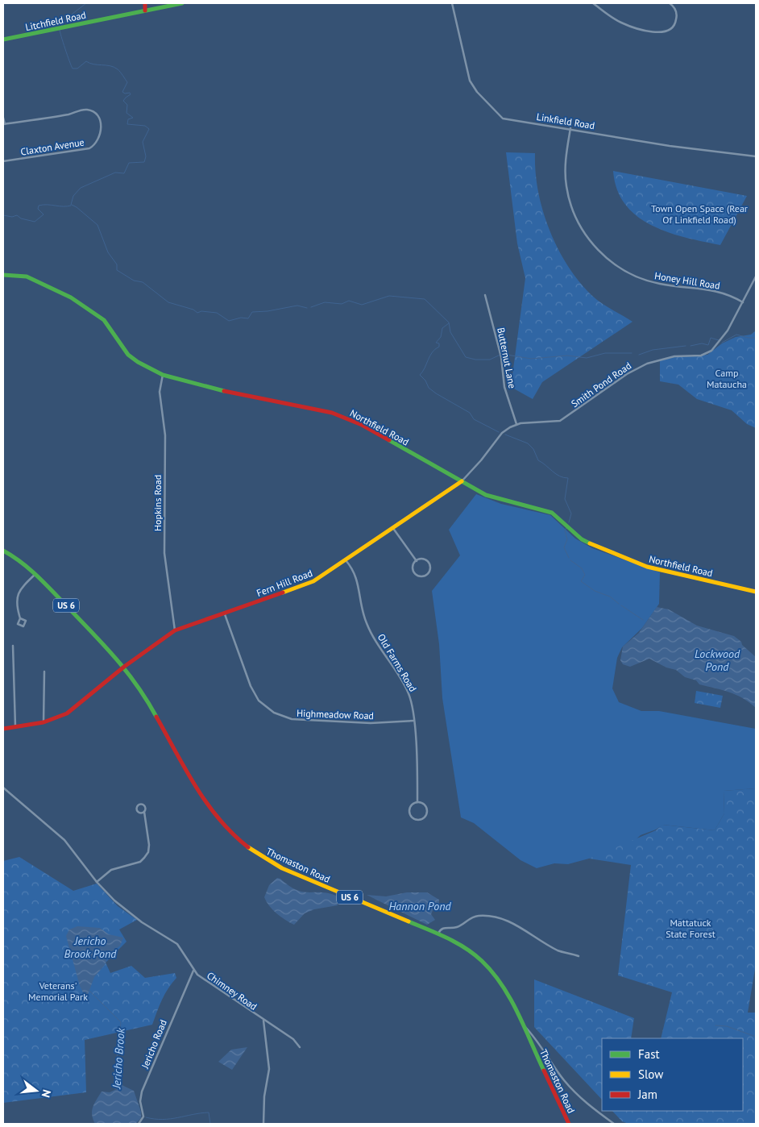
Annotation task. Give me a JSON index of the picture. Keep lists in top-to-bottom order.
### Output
{
  "streets": {
    "street": [
      "Litchfield Road",
      "Linkfield Road",
      "Claxton Avenue",
      "Honey Hill Road",
      "Butternut Lane",
      "Smith Pond Road",
      "Northfield Road",
      "Hopkins Road",
      "Fern Hill Road",
      "US 6",
      "Old Farms Road",
      "Highmeadow Road",
      "Thomaston Road",
      "Chimney Road",
      "Jericho Road"
    ]
  },
  "crossings": [
    ["Linkfield Road", "Honey Hill Road"],
    ["Honey Hill Road", "Smith Pond Road"],
    ["Butternut Lane", "Smith Pond Road"],
    ["Northfield Road", "Hopkins Road"],
    ["Northfield Road", "Fern Hill Road"],
    ["Hopkins Road", "Fern Hill Road"],
    ["Fern Hill Road", "Old Farms Road"],
    ["Fern Hill Road", "Highmeadow Road"],
    ["Fern Hill Road", "Thomaston Road"],
    ["Old Farms Road", "Highmeadow Road"],
    ["Chimney Road", "Jericho Road"]
  ],
  "water": [
    "Lockwood Pond",
    "Hannon Pond",
    "Jericho Brook Pond",
    "Jericho Brook"
  ],
  "parks": [
    "Town Open Space (Rear Of Linkfield Road)",
    "Camp Mataucha",
    "Mattatuck State Forest",
    "Veterans' Memorial Park"
  ],
  "legend": ["Fast", "Slow", "Jam"],
  "north": "right"
}
